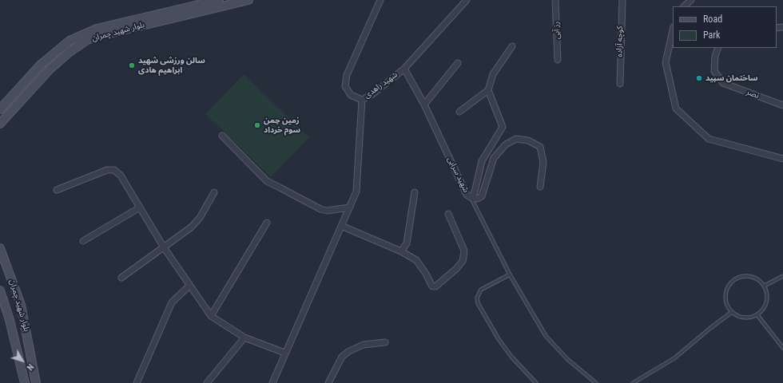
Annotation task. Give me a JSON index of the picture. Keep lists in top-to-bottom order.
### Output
{
  "streets": {
    "main road": ["بلوار شهید چمران"],
    "street": [
      "رز آبی",
      "کوچه آزاده",
      "شهید زاهدی",
      "نصر",
      "شهید سرابی"
    ]
  },
  "crossings": [
    ["شهید زاهدی", "شهید سرابی"]
  ],
  "places": ["سالن ورزشی شهید ابراهیم هادی", "ساختمان سپید", "زمین چمن سوم خرداد"],
  "legend": ["Road", "Park"],
  "north": "bottom right"
}
